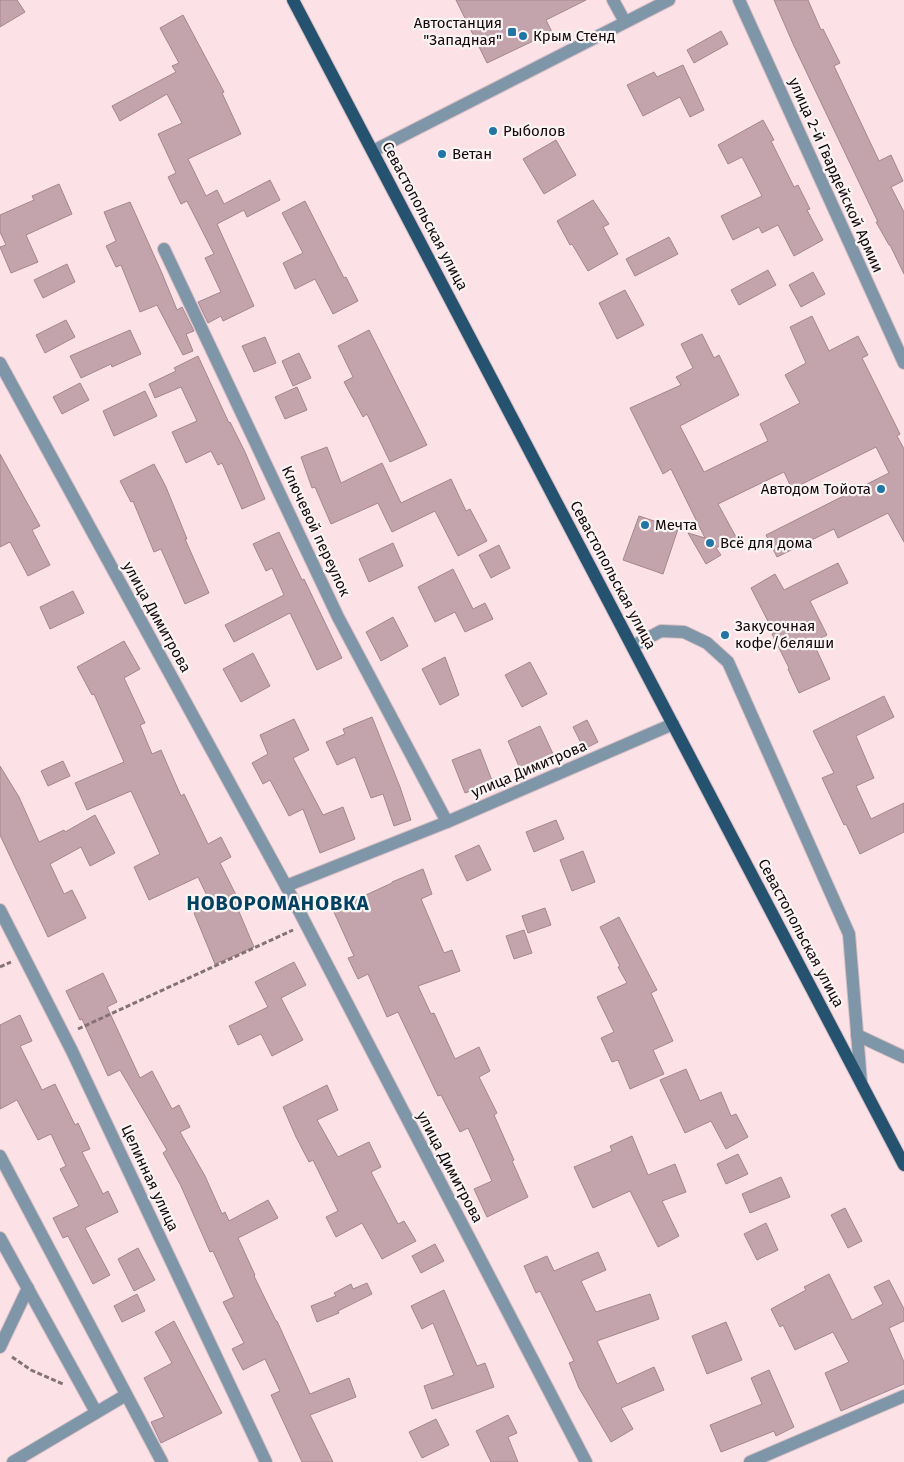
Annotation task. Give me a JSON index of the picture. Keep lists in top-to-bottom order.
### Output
{
  "streets": {
    "main road": ["Севастопольская улица"],
    "street": [
      "улица 2-й Гвардейской Армии",
      "Ключевой переулок",
      "улица Димитрова",
      "Целинная улица"
    ]
  },
  "crossings": [
    ["Севастопольская улица", "улица Димитрова"],
    ["Ключевой переулок", "улица Димитрова"]
  ],
  "districts": ["НОВОРОМАНОВКА"],
  "places": {
    "transit": ["Автостанция \"Западная\""],
    "other": [
      "Крым Стенд",
      "Рыболов",
      "Ветан",
      "Автодом Тойота",
      "Мечта",
      "Всё для дома",
      "Закусочная кофе/беляши"
    ]
  }
}
